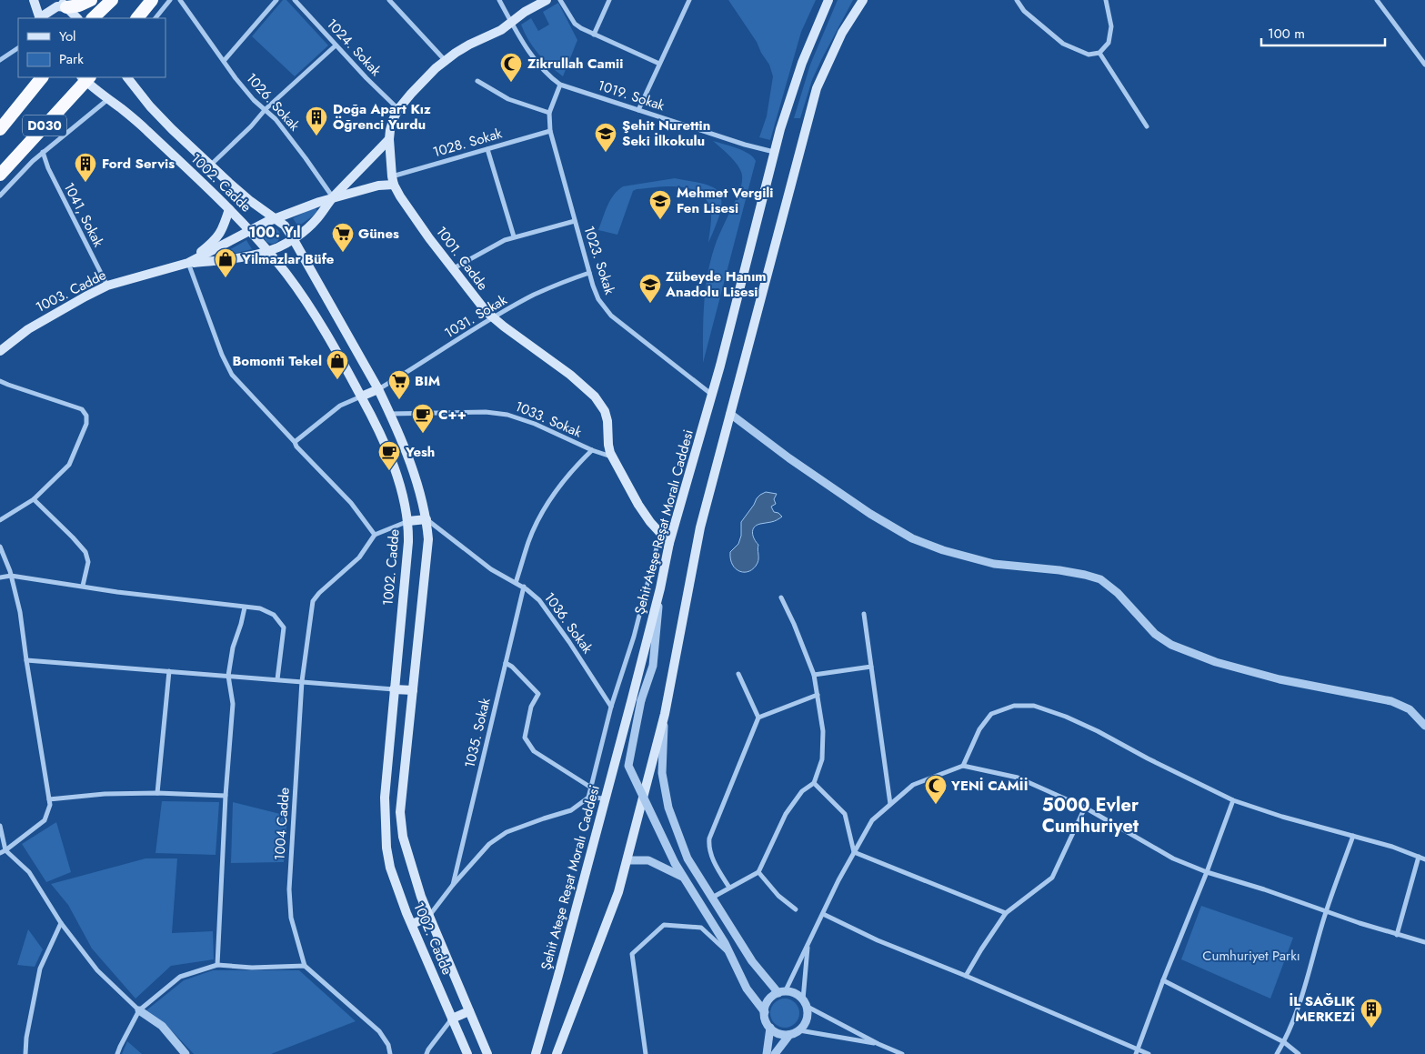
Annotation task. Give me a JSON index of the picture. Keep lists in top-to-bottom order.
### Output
{
  "streets": {
    "highway": ["D030"],
    "main road": [
      "1002. Cadde",
      "1001. Cadde",
      "1003. Cadde",
      "Şehit Ateşe Reşat Moralı Caddesi"
    ],
    "street": [
      "1024. Sokak",
      "1019. Sokak",
      "1026. Sokak",
      "1028. Sokak",
      "1041, Sokak",
      "1023. Sokak",
      "1031. Sokak",
      "1033. Sokak",
      "1036. Sokak",
      "1035. Sokak",
      "1004 Cadde"
    ]
  },
  "crossings": [
    ["1024. Sokak", "1001. Cadde"],
    ["1019. Sokak", "1023. Sokak"],
    ["1019. Sokak", "Şehit Ateşe Reşat Moralı Caddesi"],
    ["1026. Sokak", "1003. Cadde"],
    ["D030", "1002. Cadde"],
    ["1028. Sokak", "1001. Cadde"],
    ["1028. Sokak", "1023. Sokak"],
    ["1002. Cadde", "1003. Cadde"],
    ["1002. Cadde", "1031. Sokak"],
    ["1002. Cadde", "1033. Sokak"],
    ["1002. Cadde", "1036. Sokak"],
    ["1041, Sokak", "1003. Cadde"],
    ["1001. Cadde", "1003. Cadde"],
    ["1001. Cadde", "1031. Sokak"],
    ["1001. Cadde", "1033. Sokak"],
    ["1001. Cadde", "Şehit Ateşe Reşat Moralı Caddesi"],
    ["1023. Sokak", "1031. Sokak"],
    ["1023. Sokak", "Şehit Ateşe Reşat Moralı Caddesi"],
    ["1036. Sokak", "1035. Sokak"]
  ],
  "districts": ["100. Yıl", "5000 Evler Cumhuriyet"],
  "parks": ["Cumhuriyet Parkı"],
  "places": {
    "mosque": ["Zikrullah Camii", "YENİ CAMİİ"],
    "building": ["Doğa Apart Kız Öğrenci Yurdu", "Ford Servis", "İL SAĞLIK MERKEZİ"],
    "school or university": ["Şehit Nurettin Seki İlkokulu", "Mehmet Vergili Fen Lisesi", "Zübeyde Hanım Anadolu Lisesi"],
    "supermarket": ["Günes", "BIM"],
    "shop": ["Yilmazlar Büfe", "Bomonti Tekel"],
    "cafe": ["C++", "Yesh"]
  },
  "legend": ["Yol", "Park"],
  "scale_bar": "100 m"
}
